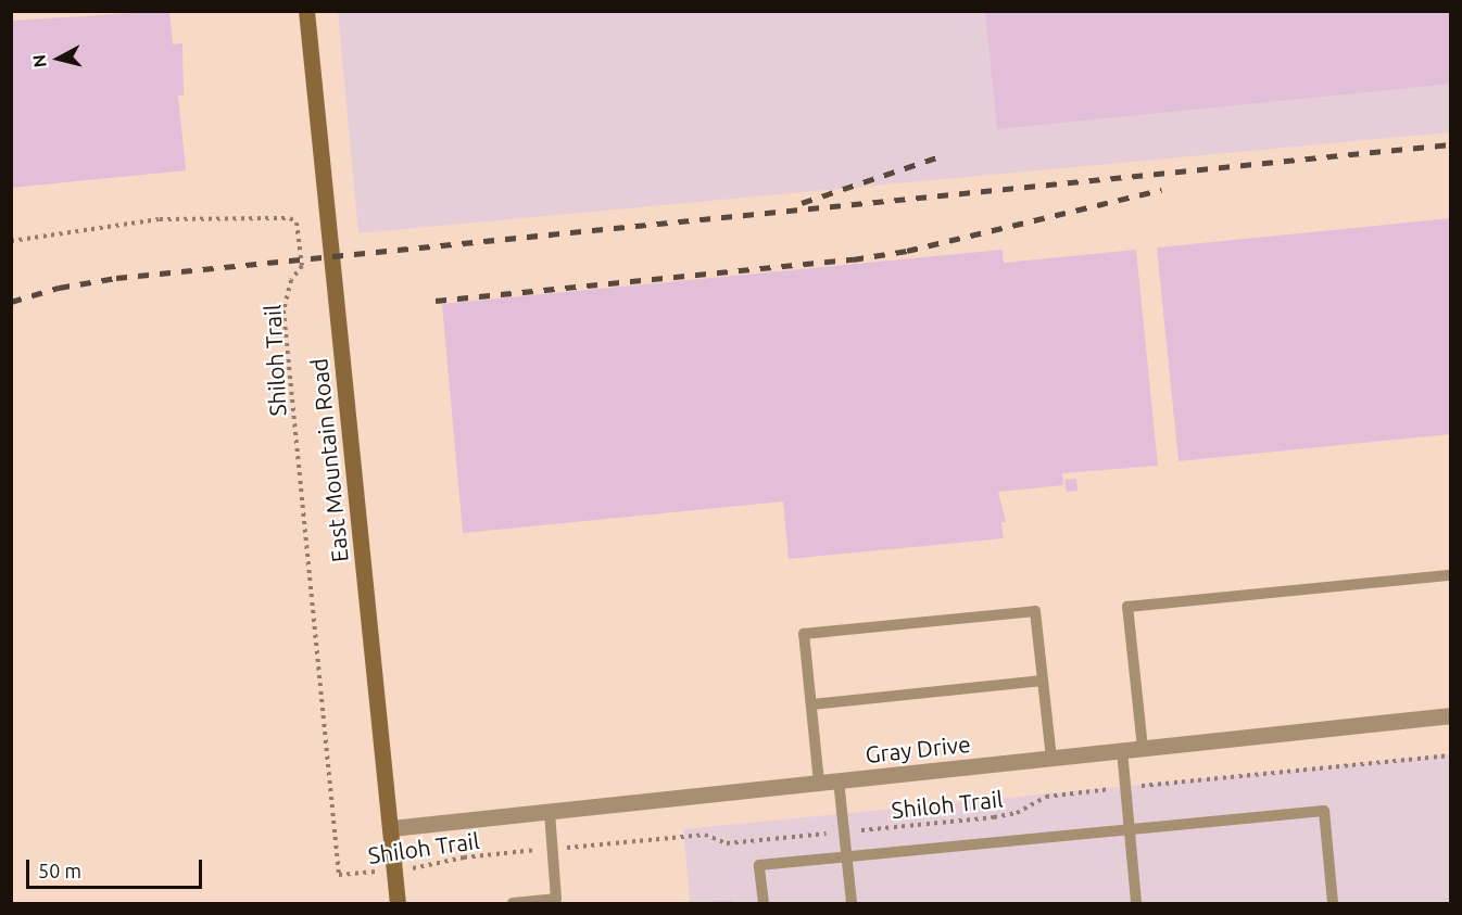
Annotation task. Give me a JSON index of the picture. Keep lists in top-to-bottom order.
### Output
{
  "streets": {
    "street": ["East Mountain Road", "Gray Drive"],
    "path": ["Shiloh Trail"]
  },
  "crossings": [
    ["Shiloh Trail", "East Mountain Road"],
    ["East Mountain Road", "Gray Drive"]
  ],
  "scale_bar": "50 m",
  "north": "left"
}
